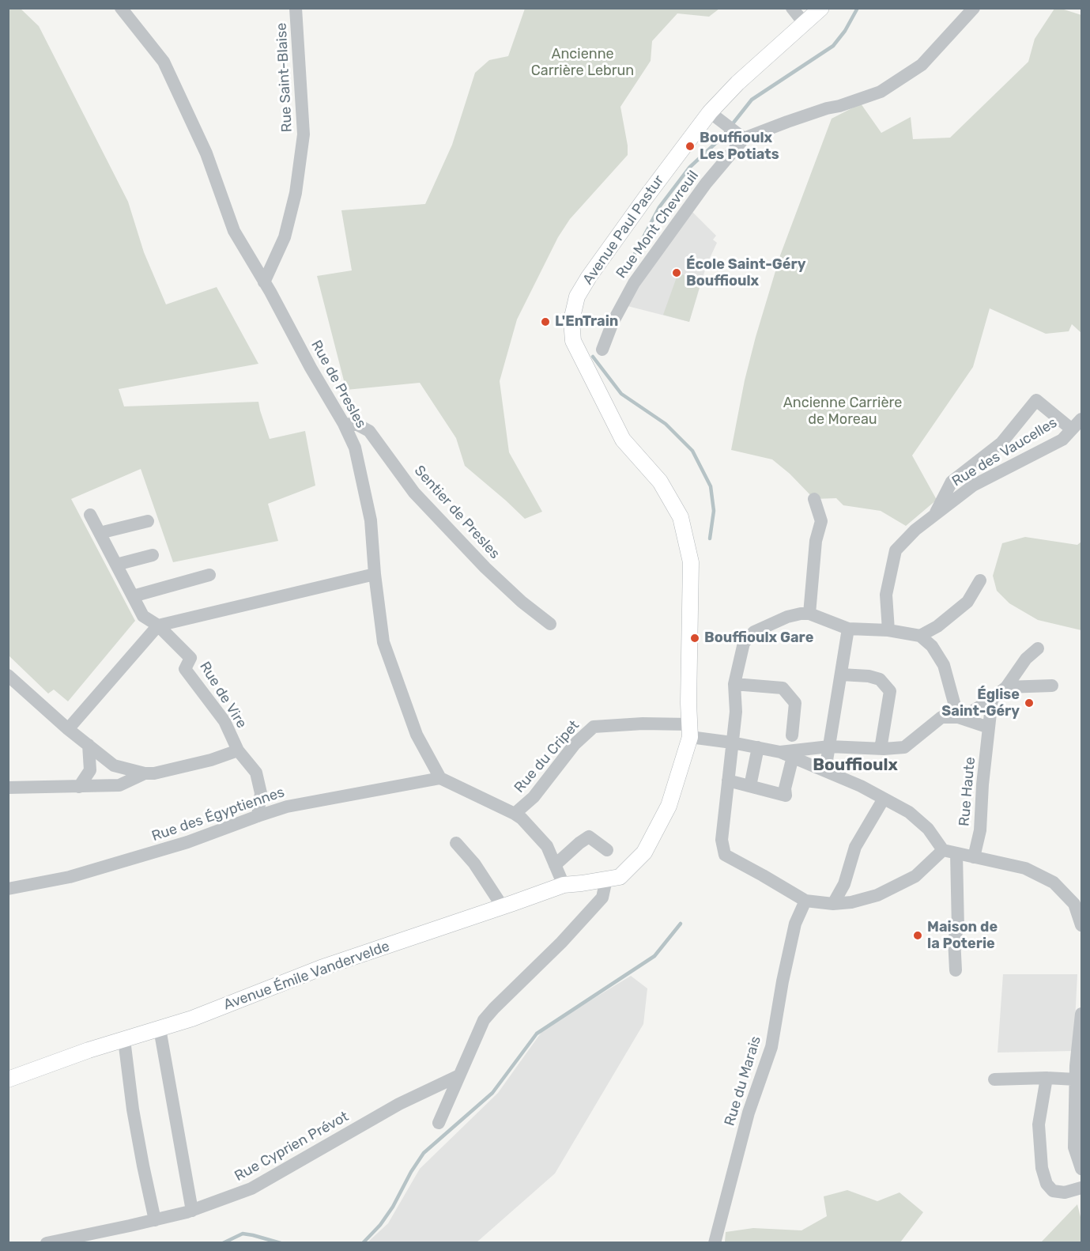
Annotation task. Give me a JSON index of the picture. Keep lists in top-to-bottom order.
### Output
{
  "streets": {
    "main road": ["Avenue Paul Pastur", "Avenue Émile Vandervelde"],
    "street": [
      "Rue Saint-Blaise",
      "Rue Mont Chevreuil",
      "Rue de Presles",
      "Rue des Vaucelles",
      "Sentier de Presles",
      "Rue de Vire",
      "Rue du Cripet",
      "Rue Haute",
      "Rue des Égyptiennes",
      "Rue du Marais",
      "Rue Cyprien Prévot"
    ]
  },
  "crossings": [
    ["Rue Saint-Blaise", "Rue de Presles"],
    ["Avenue Paul Pastur", "Rue du Cripet"],
    ["Avenue Paul Pastur", "Avenue Émile Vandervelde"],
    ["Rue de Presles", "Sentier de Presles"],
    ["Rue de Presles", "Rue des Égyptiennes"],
    ["Rue de Vire", "Rue des Égyptiennes"]
  ],
  "districts": ["Bouffioulx"],
  "parks": ["Ancienne Carrière Lebrun", "Ancienne Carrière de Moreau"],
  "places": [
    "Bouffioulx Les Potiats",
    "École Saint-Géry Bouffioulx",
    "L'EnTrain",
    "Bouffioulx Gare",
    "Église Saint-Géry",
    "Maison de la Poterie"
  ]
}
